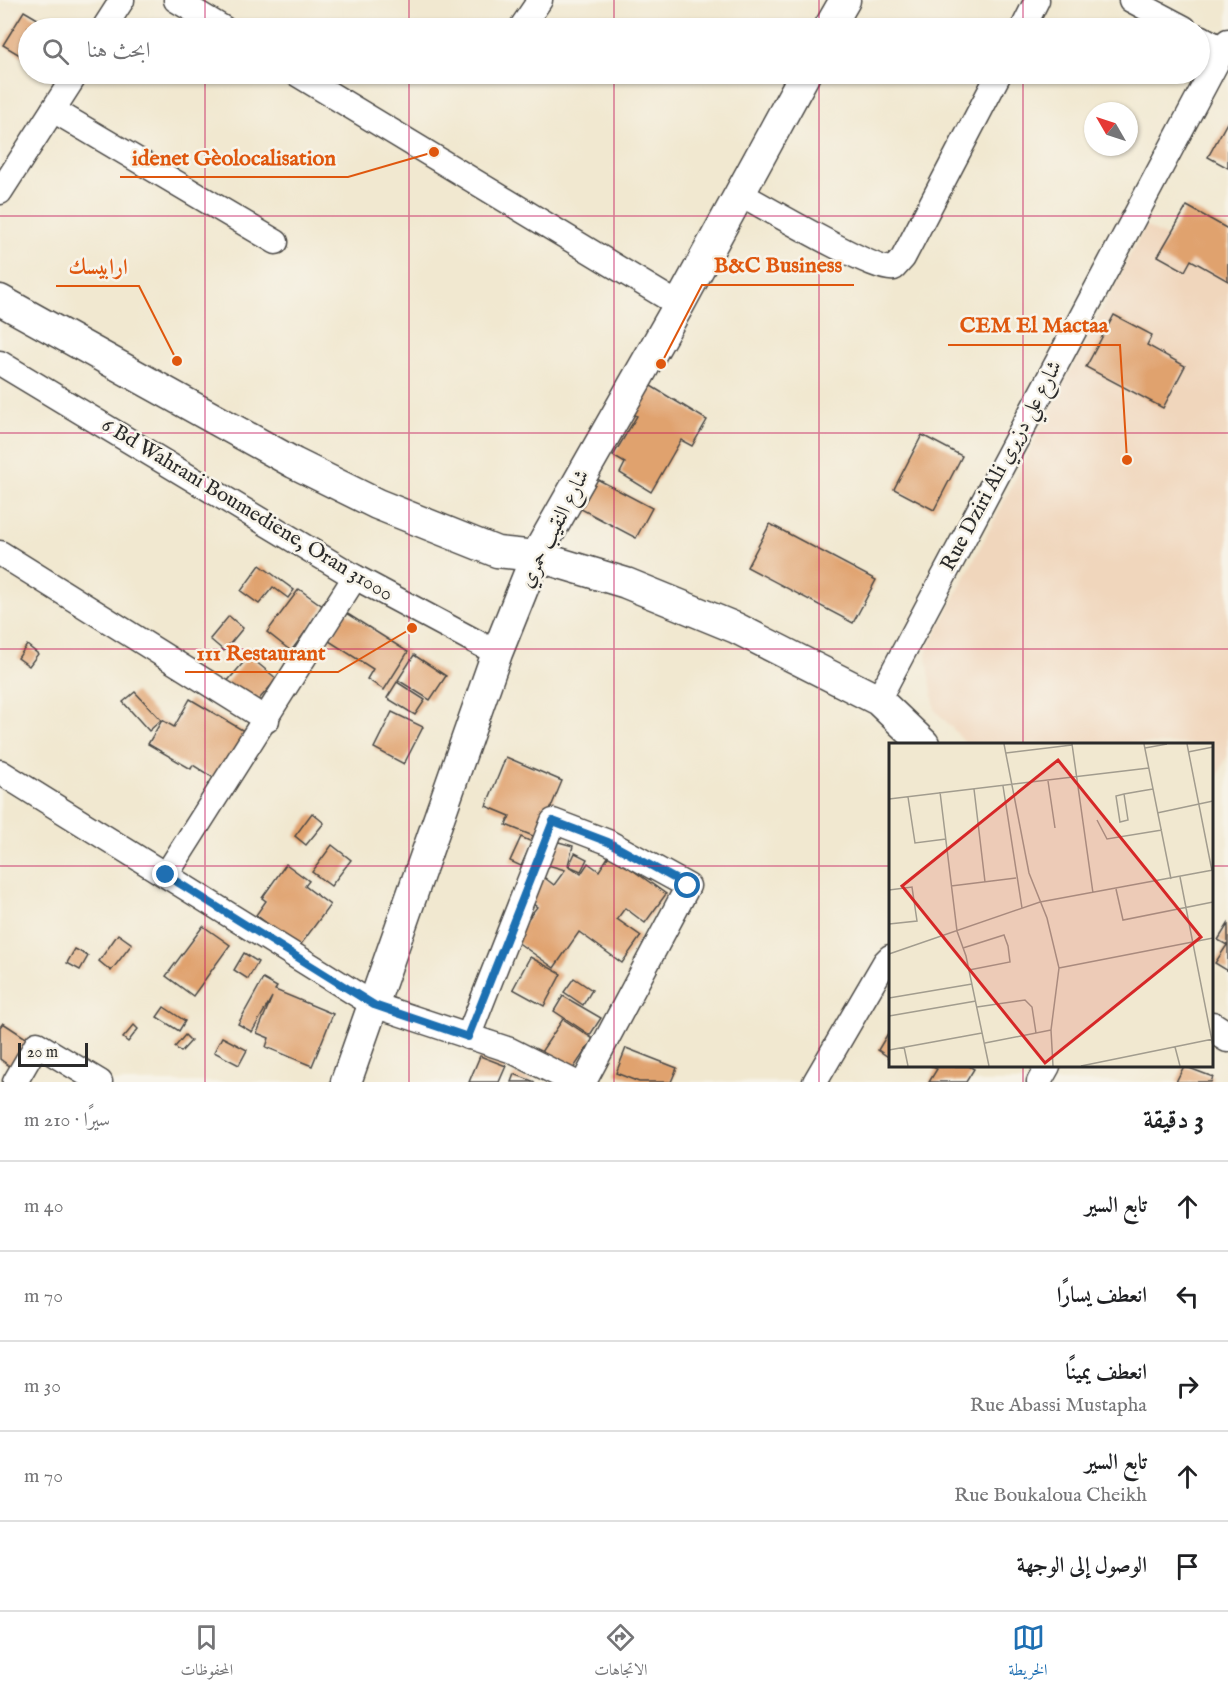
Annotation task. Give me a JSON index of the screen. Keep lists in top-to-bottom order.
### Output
{
  "streets": {
    "main road": ["شارع النقيب حمري"],
    "street": ["Rue Dziri Ali شارع علي دزيري", "6 Bd Wahrani Boumediene, Oran 31000"]
  },
  "crossings": [
    ["6 Bd Wahrani Boumediene, Oran 31000", "شارع النقيب حمري"]
  ],
  "places": [
    "idenet Gèolocalisation",
    "ارابيسك",
    "B&C Business",
    "CEM El Mactaa",
    "111 Restaurant"
  ],
  "scale_bar": "20 m",
  "north": "top left",
  "page": {
    "search": "ابحث هنا",
    "scale": "20 m",
    "heading": ["3 دقيقة", "سيرًا · 210 m"],
    "list": [
      ["تابع السير", "40 m"],
      ["انعطف يسارًا", "70 m"],
      ["انعطف يمينًا", "Rue Abassi Mustapha", "30 m"],
      ["تابع السير", "Rue Boukaloua Cheikh", "70 m"],
      "الوصول إلى الوجهة"
    ],
    "nav": ["الخريطة", "الاتجاهات", "المحفوظات"]
  }
}
